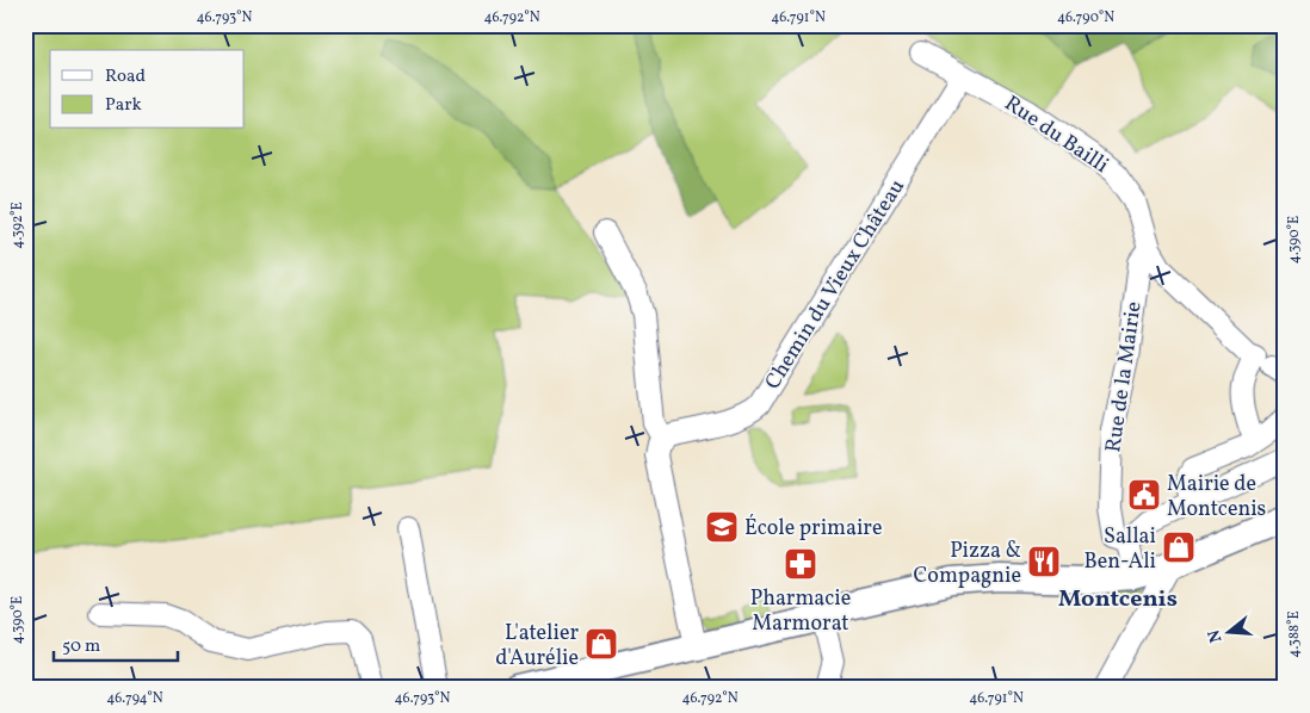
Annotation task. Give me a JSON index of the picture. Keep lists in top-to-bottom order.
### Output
{
  "streets": {
    "street": ["Rue du Bailli", "Chemin du Vieux Château", "Rue de la Mairie"]
  },
  "crossings": [
    ["Rue du Bailli", "Chemin du Vieux Château"],
    ["Rue du Bailli", "Rue de la Mairie"]
  ],
  "districts": ["Montcenis"],
  "places": {
    "public building": ["Mairie de Montcenis"],
    "school or university": ["École primaire"],
    "shop": ["Sallai Ben-Ali", "L'atelier d'Aurélie"],
    "restaurant": ["Pizza & Compagnie"],
    "pharmacy": ["Pharmacie Marmorat"]
  },
  "legend": ["Road", "Park"],
  "scale_bar": "50 m",
  "north": "left",
  "coordinates": [
    "46.793°N",
    "46.792°N",
    "46.791°N",
    "46.790°N",
    "4.392°E",
    "4.390°E",
    "4.388°E",
    "46.794°N"
  ]
}
